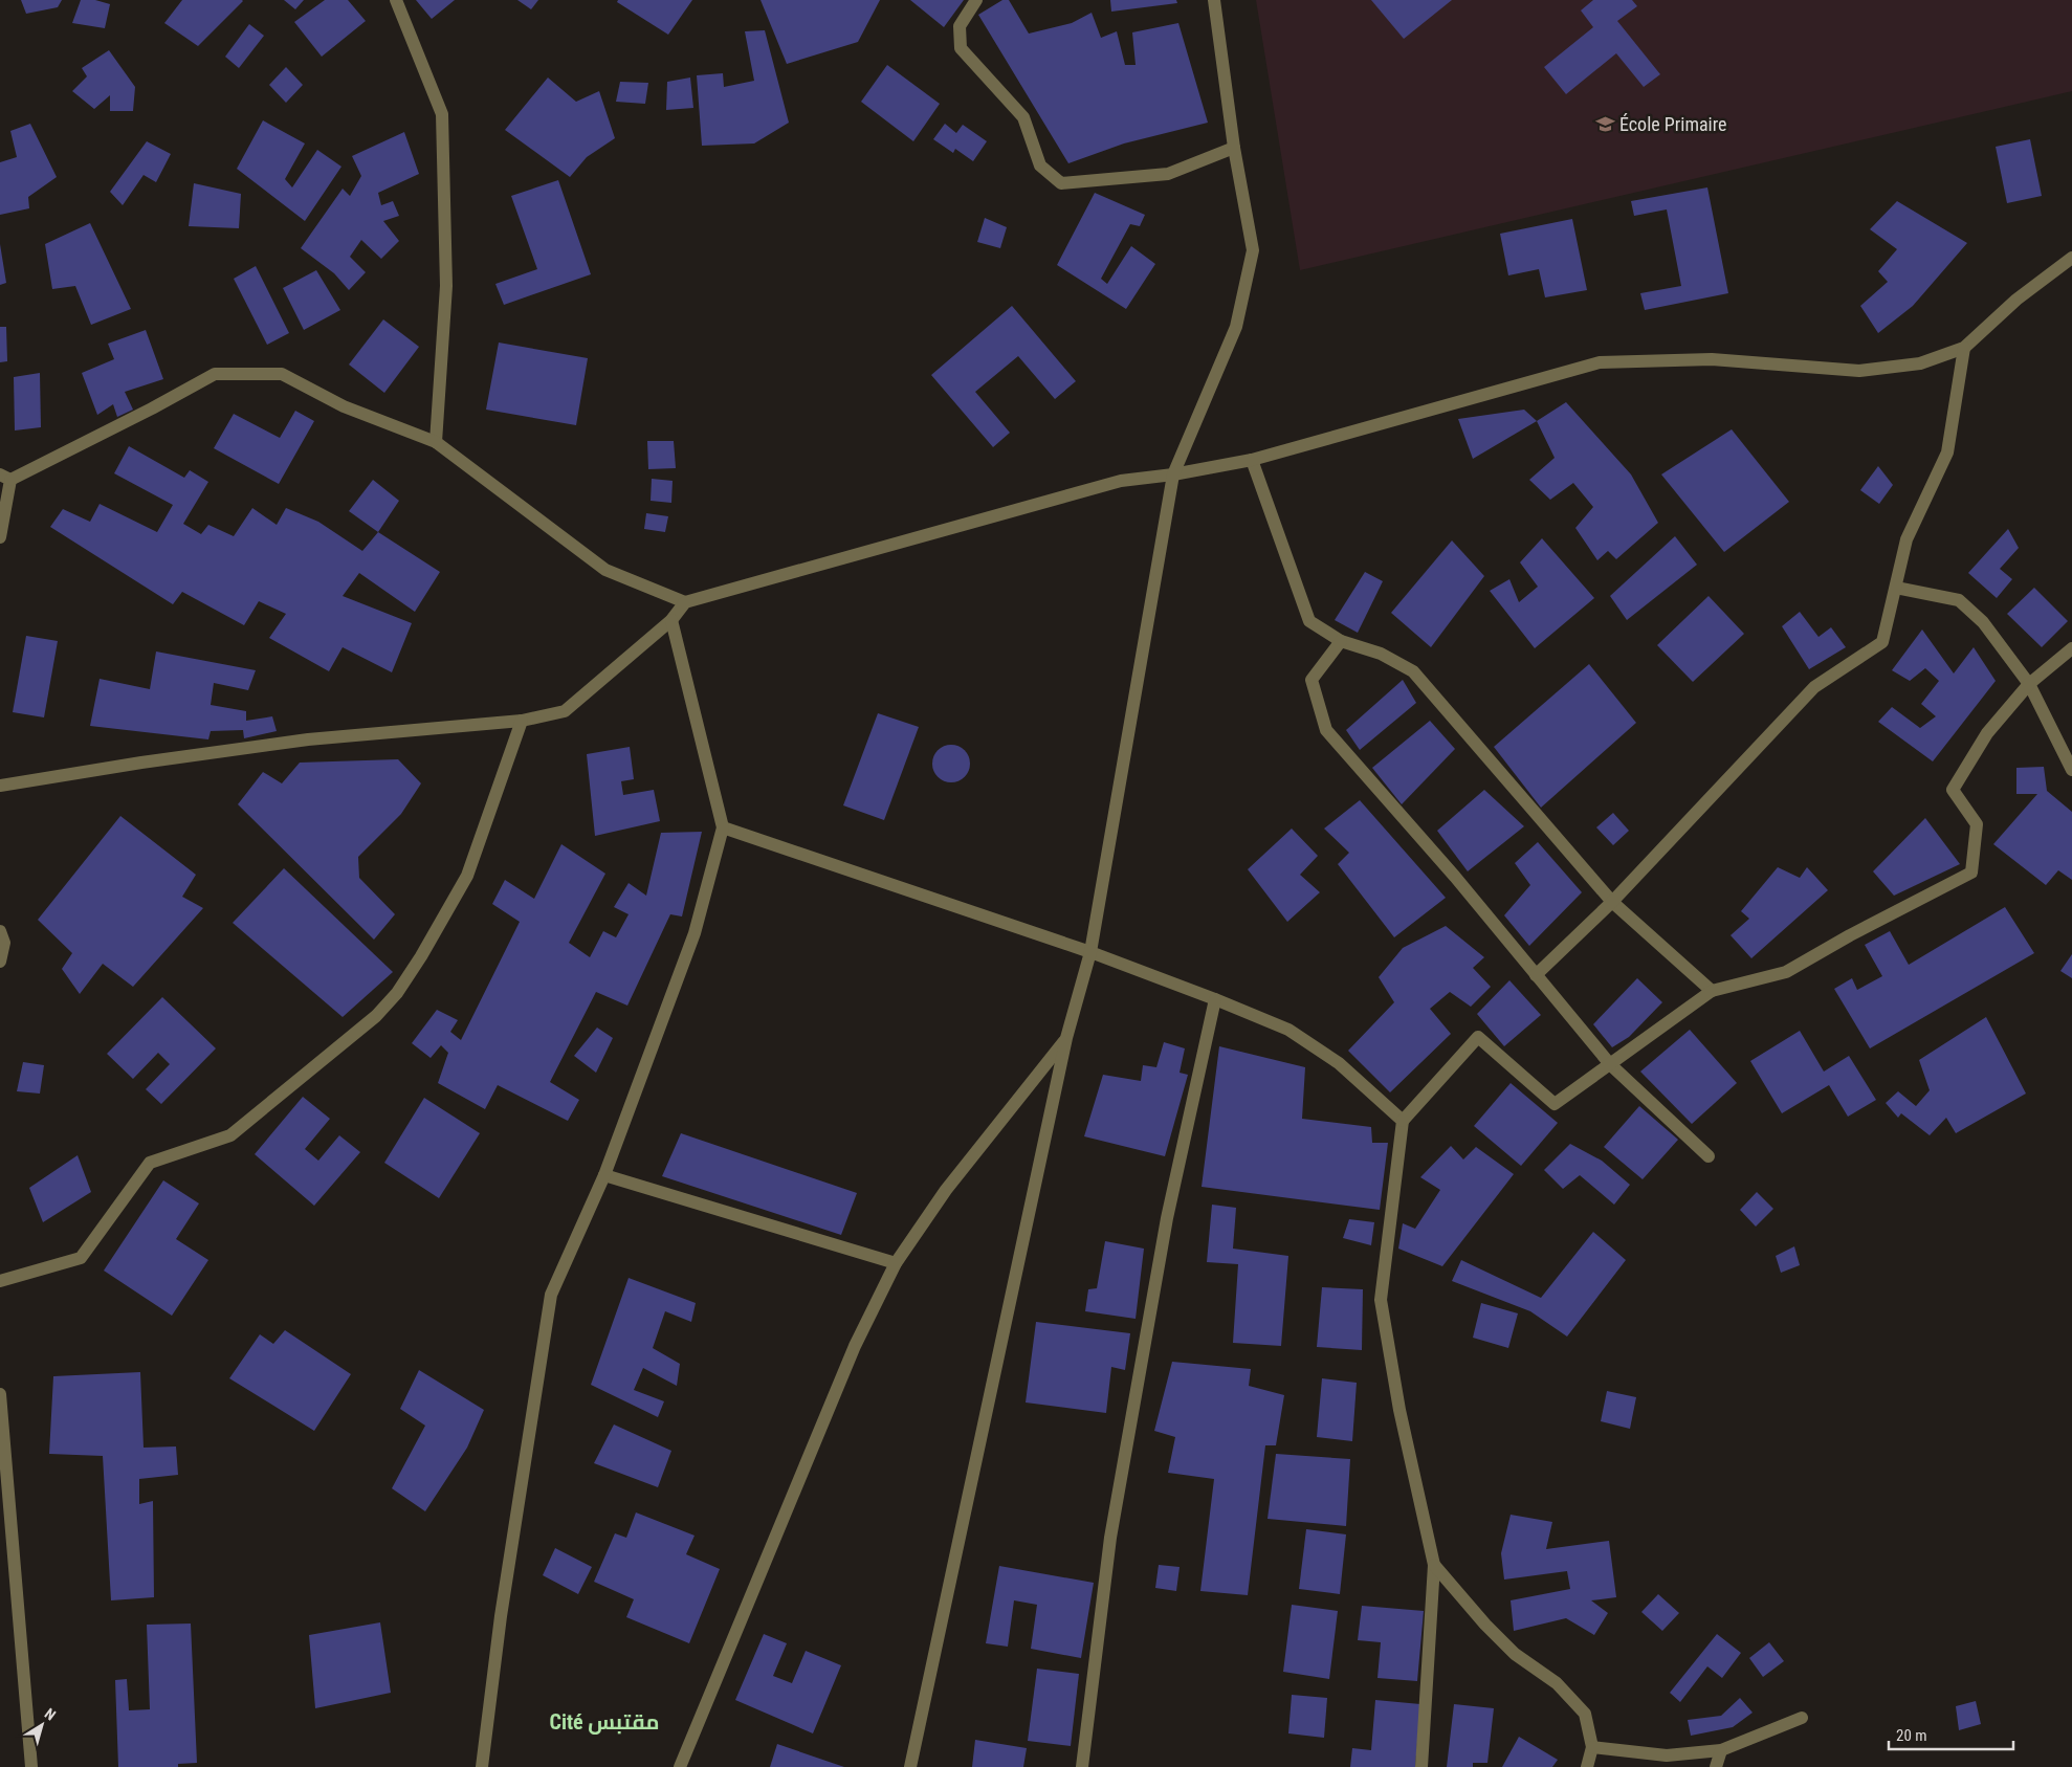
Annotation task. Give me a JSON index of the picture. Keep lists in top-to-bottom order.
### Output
{
  "districts": ["Cité مقتبس"],
  "places": {
    "school or university": ["École Primaire"]
  },
  "scale_bar": "20 m",
  "north": "top right"
}
